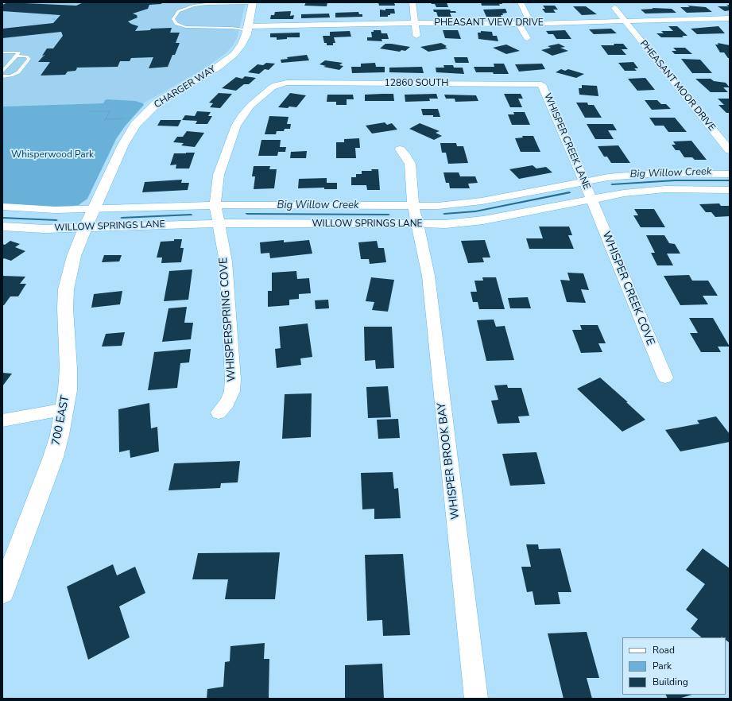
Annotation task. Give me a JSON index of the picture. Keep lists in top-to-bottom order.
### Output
{
  "streets": {
    "street": [
      "PHEASANT VIEW DRIVE",
      "12860 SOUTH",
      "PHEASANT MOOR DRIVE",
      "CHARGER WAY",
      "WHISPER CREEK LANE",
      "WILLOW SPRINGS LANE",
      "WHISPER CREEK COVE",
      "WHISPERSPRING COVE",
      "700 EAST",
      "WHISPER BROOK BAY"
    ]
  },
  "crossings": [
    ["PHEASANT VIEW DRIVE", "PHEASANT MOOR DRIVE"],
    ["PHEASANT VIEW DRIVE", "CHARGER WAY"],
    ["12860 SOUTH", "WHISPER CREEK LANE"],
    ["12860 SOUTH", "WILLOW SPRINGS LANE"],
    ["12860 SOUTH", "WHISPERSPRING COVE"],
    ["CHARGER WAY", "WILLOW SPRINGS LANE"],
    ["CHARGER WAY", "700 EAST"],
    ["WHISPER CREEK LANE", "WILLOW SPRINGS LANE"],
    ["WHISPER CREEK LANE", "WHISPER CREEK COVE"],
    ["WILLOW SPRINGS LANE", "WHISPER CREEK COVE"],
    ["WILLOW SPRINGS LANE", "WHISPERSPRING COVE"],
    ["WILLOW SPRINGS LANE", "700 EAST"],
    ["WILLOW SPRINGS LANE", "WHISPER BROOK BAY"]
  ],
  "water": ["Big Willow Creek"],
  "parks": ["Whisperwood Park"],
  "legend": ["Road", "Park", "Building"]
}
